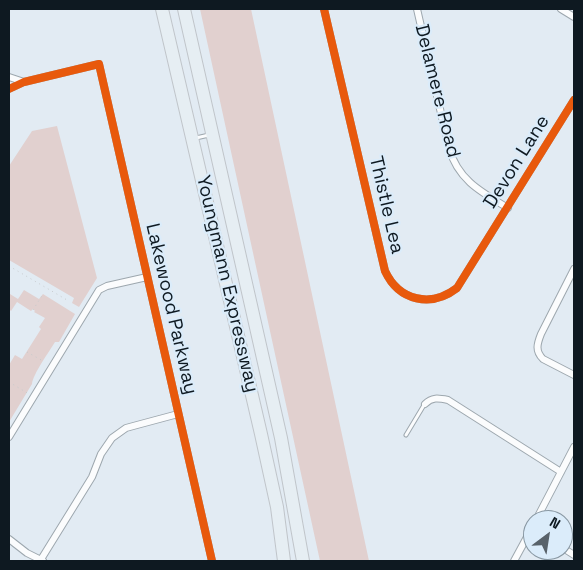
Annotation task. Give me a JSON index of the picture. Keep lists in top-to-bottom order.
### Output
{
  "streets": {
    "highway": ["Youngmann Expressway"],
    "street": [
      "Delamere Road",
      "Devon Lane",
      "Thistle Lea",
      "Lakewood Parkway"
    ]
  },
  "crossings": [
    ["Delamere Road", "Devon Lane"],
    ["Devon Lane", "Thistle Lea"]
  ],
  "north": "top right"
}
